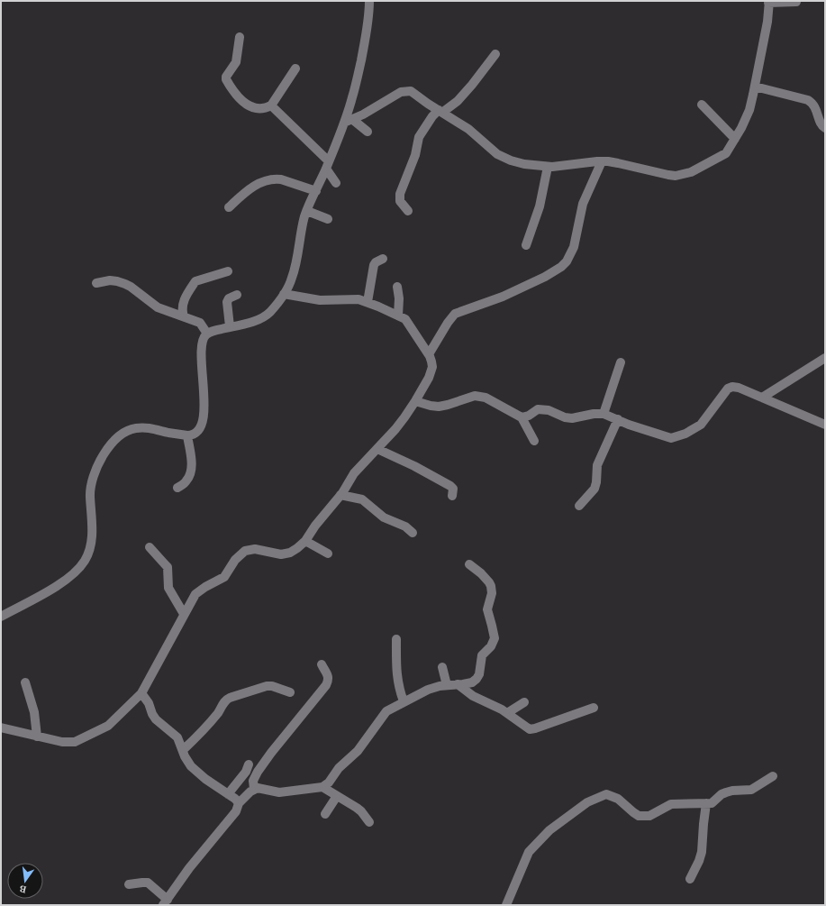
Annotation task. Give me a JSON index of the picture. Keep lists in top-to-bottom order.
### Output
{
  "north": "bottom"
}
